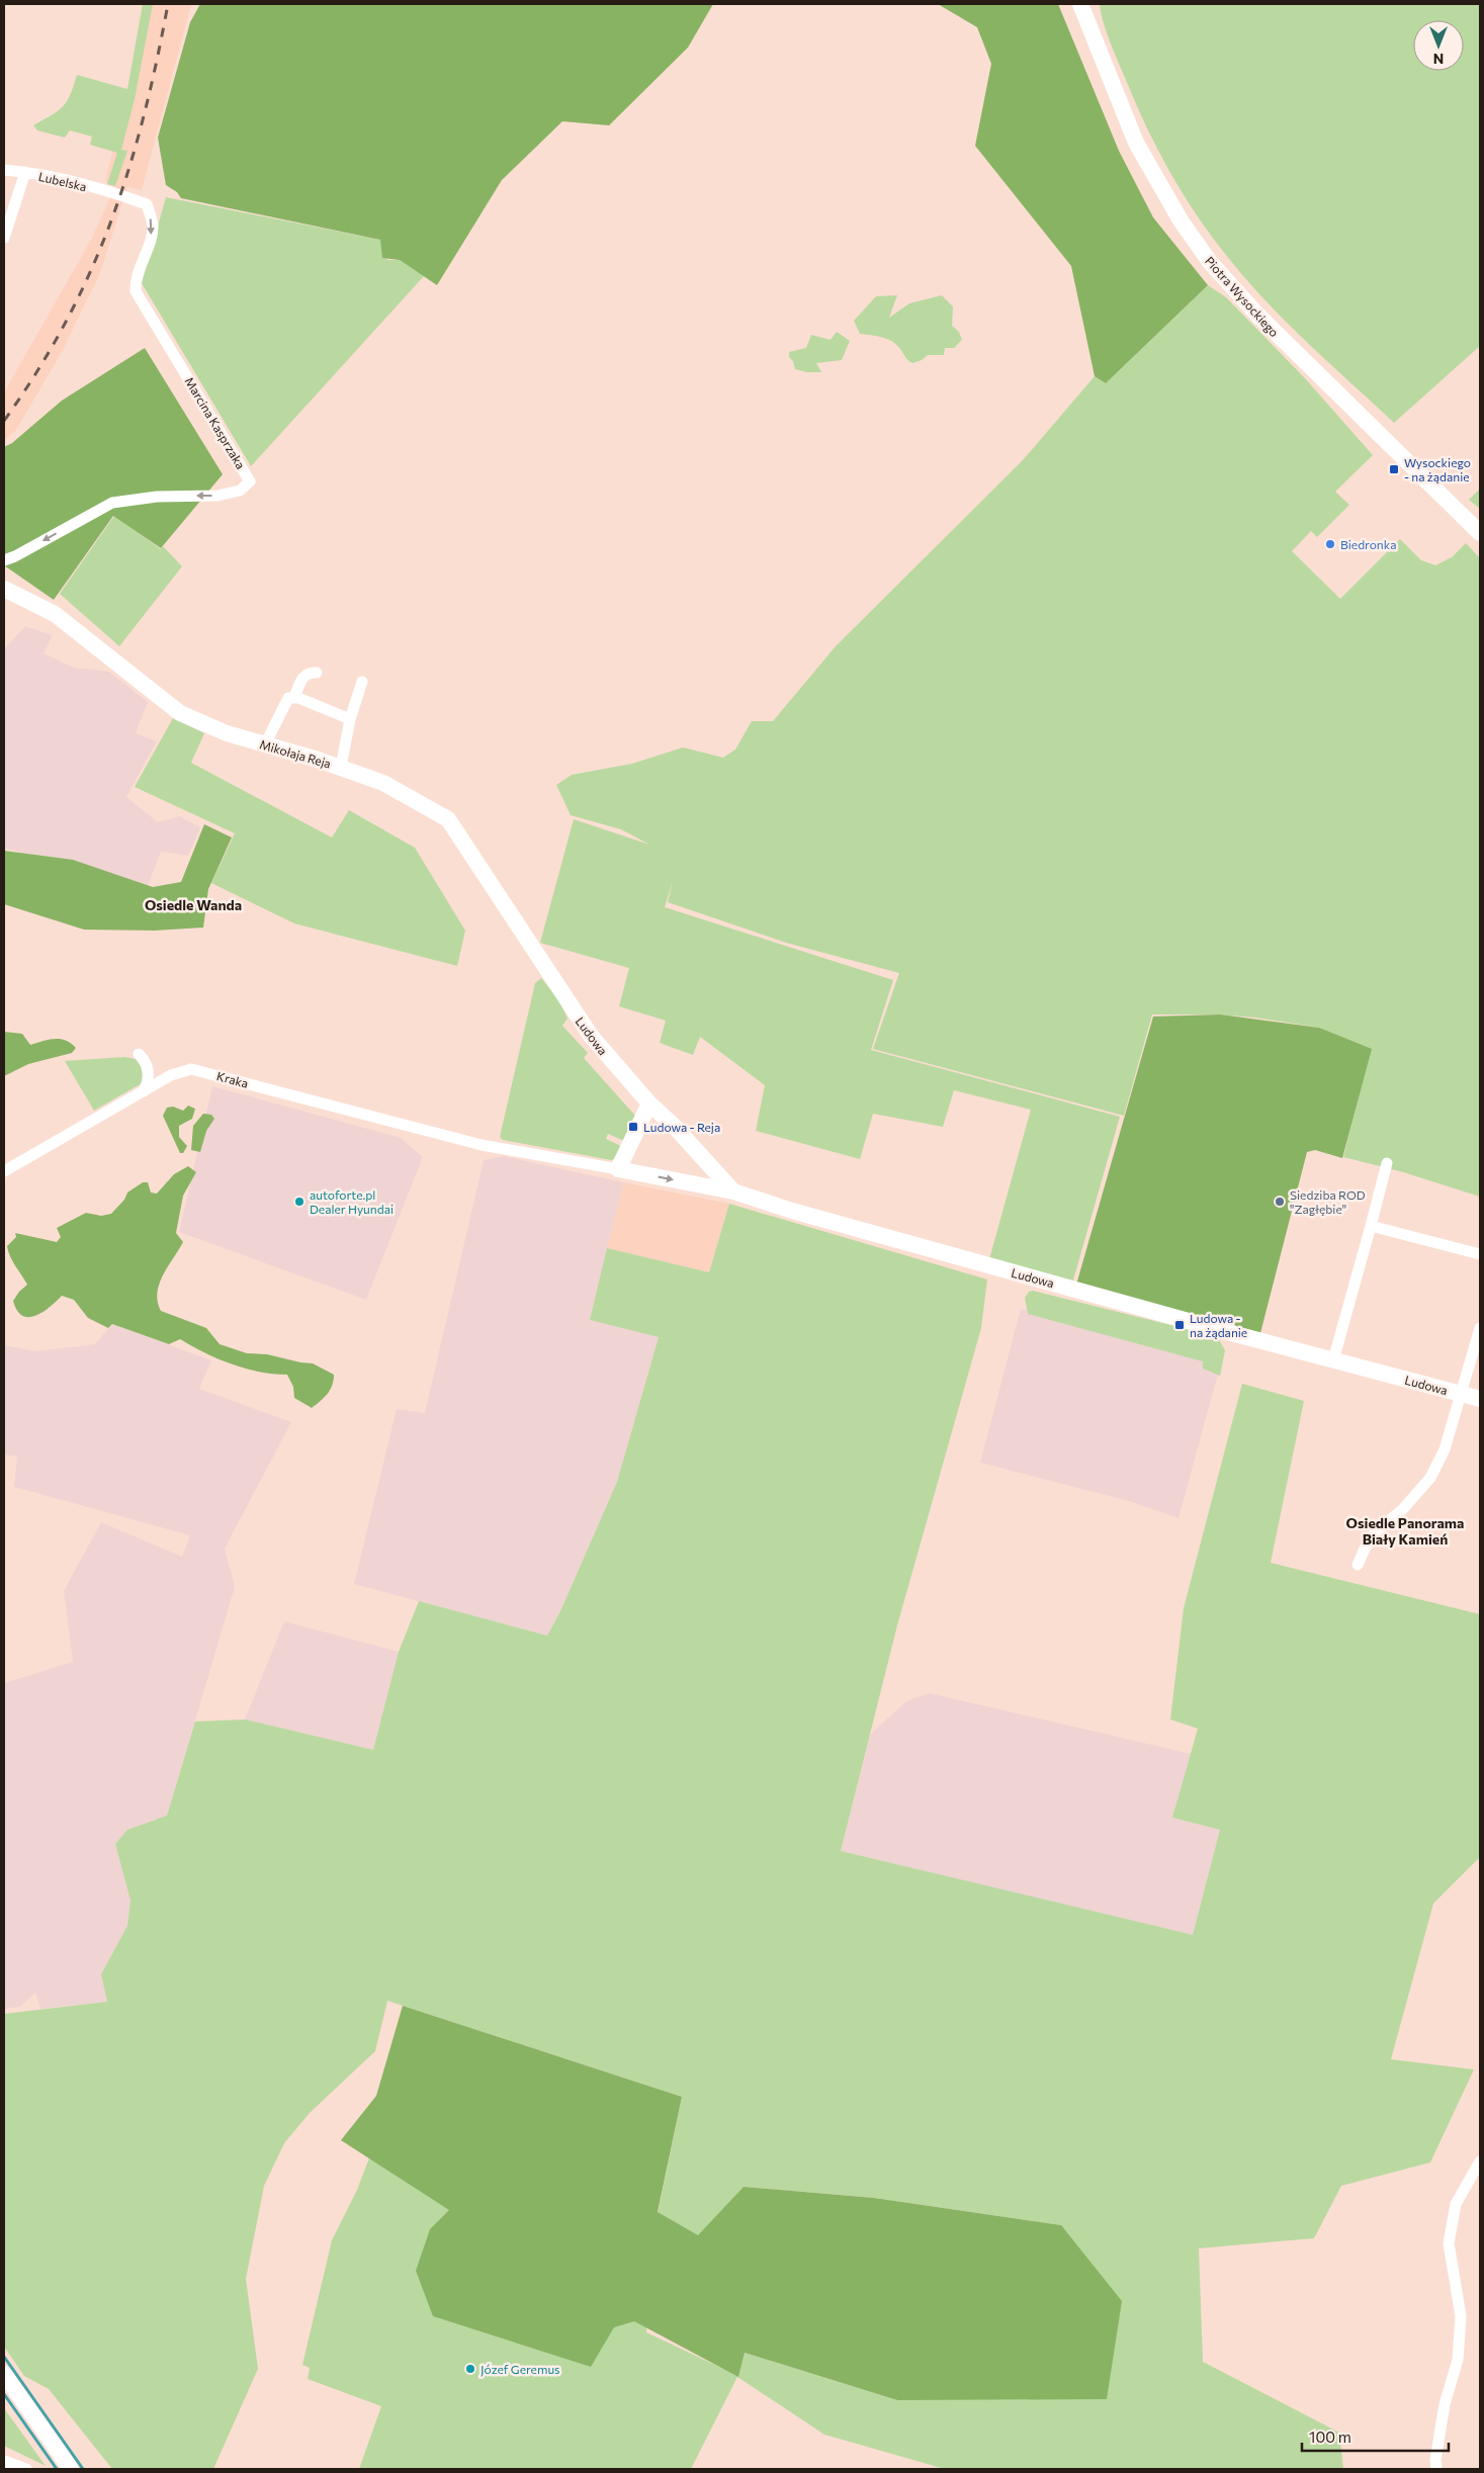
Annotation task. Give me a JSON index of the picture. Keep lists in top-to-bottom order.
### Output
{
  "streets": {
    "street": [
      "Lubelska",
      "Piotra Wysockiego",
      "Marcina Kasprzaka",
      "Mikołaja Reja",
      "Ludowa",
      "Kraka"
    ]
  },
  "crossings": [
    ["Lubelska", "Marcina Kasprzaka"],
    ["Mikołaja Reja", "Ludowa"],
    ["Ludowa", "Kraka"]
  ],
  "districts": ["Osiedle Wanda", "Osiedle Panorama Biały Kamień"],
  "places": {
    "transit": ["Wysockiego - na żądanie", "Ludowa - Reja", "Ludowa - na żądanie"],
    "other": [
      "Biedronka",
      "autoforte.pl Dealer Hyundai",
      "Siedziba ROD \"Zagłębie\"",
      "Józef Geremus"
    ]
  },
  "scale_bar": "100 m",
  "north": "bottom"
}
